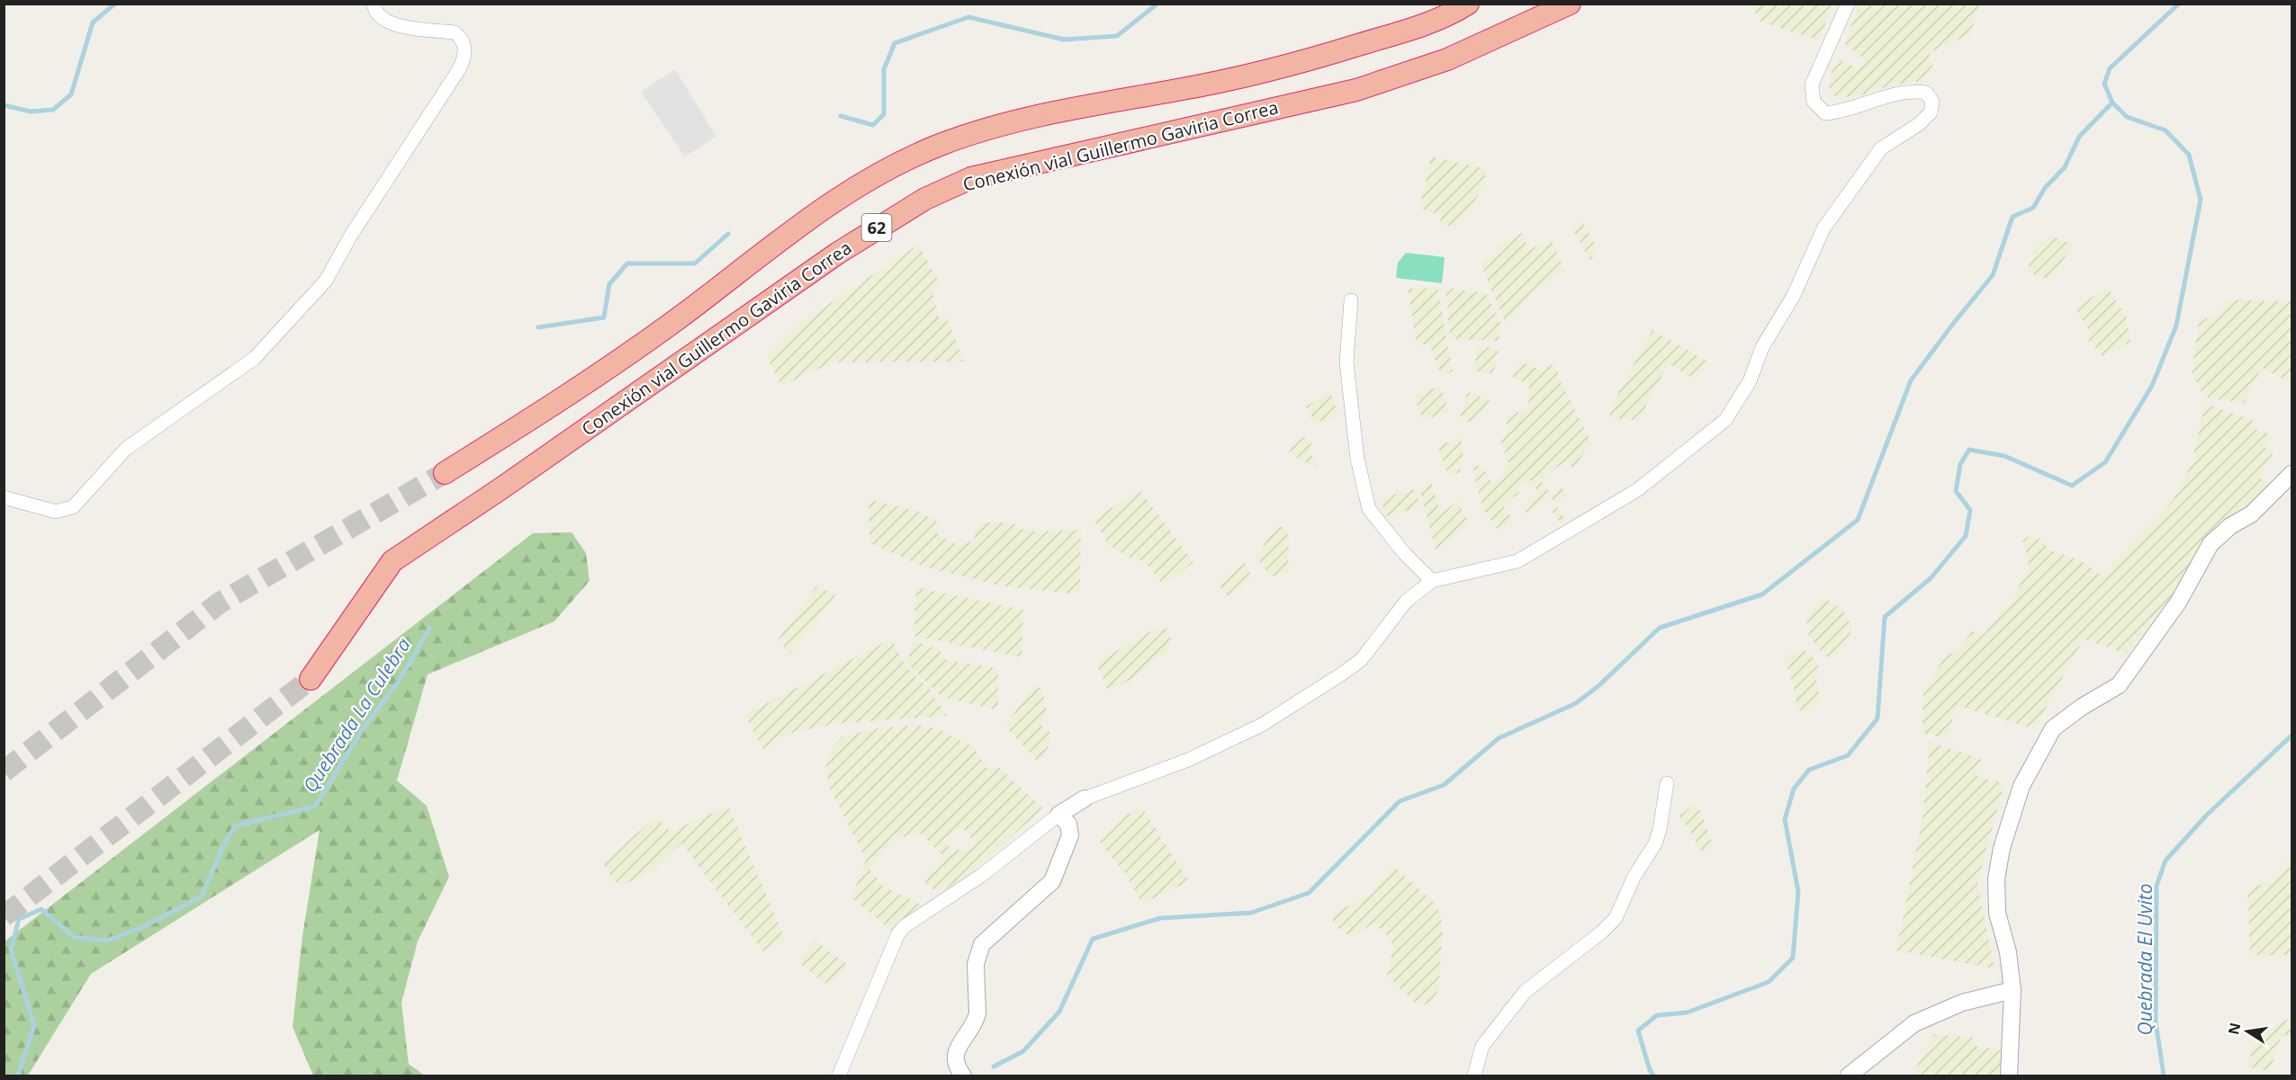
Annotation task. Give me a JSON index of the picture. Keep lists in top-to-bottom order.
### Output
{
  "streets": {
    "highway": ["Conexión vial Guillermo Gaviria Correa", "62"]
  },
  "water": ["Quebrada La Culebra", "Quebrada El Uvito"],
  "north": "left"
}
